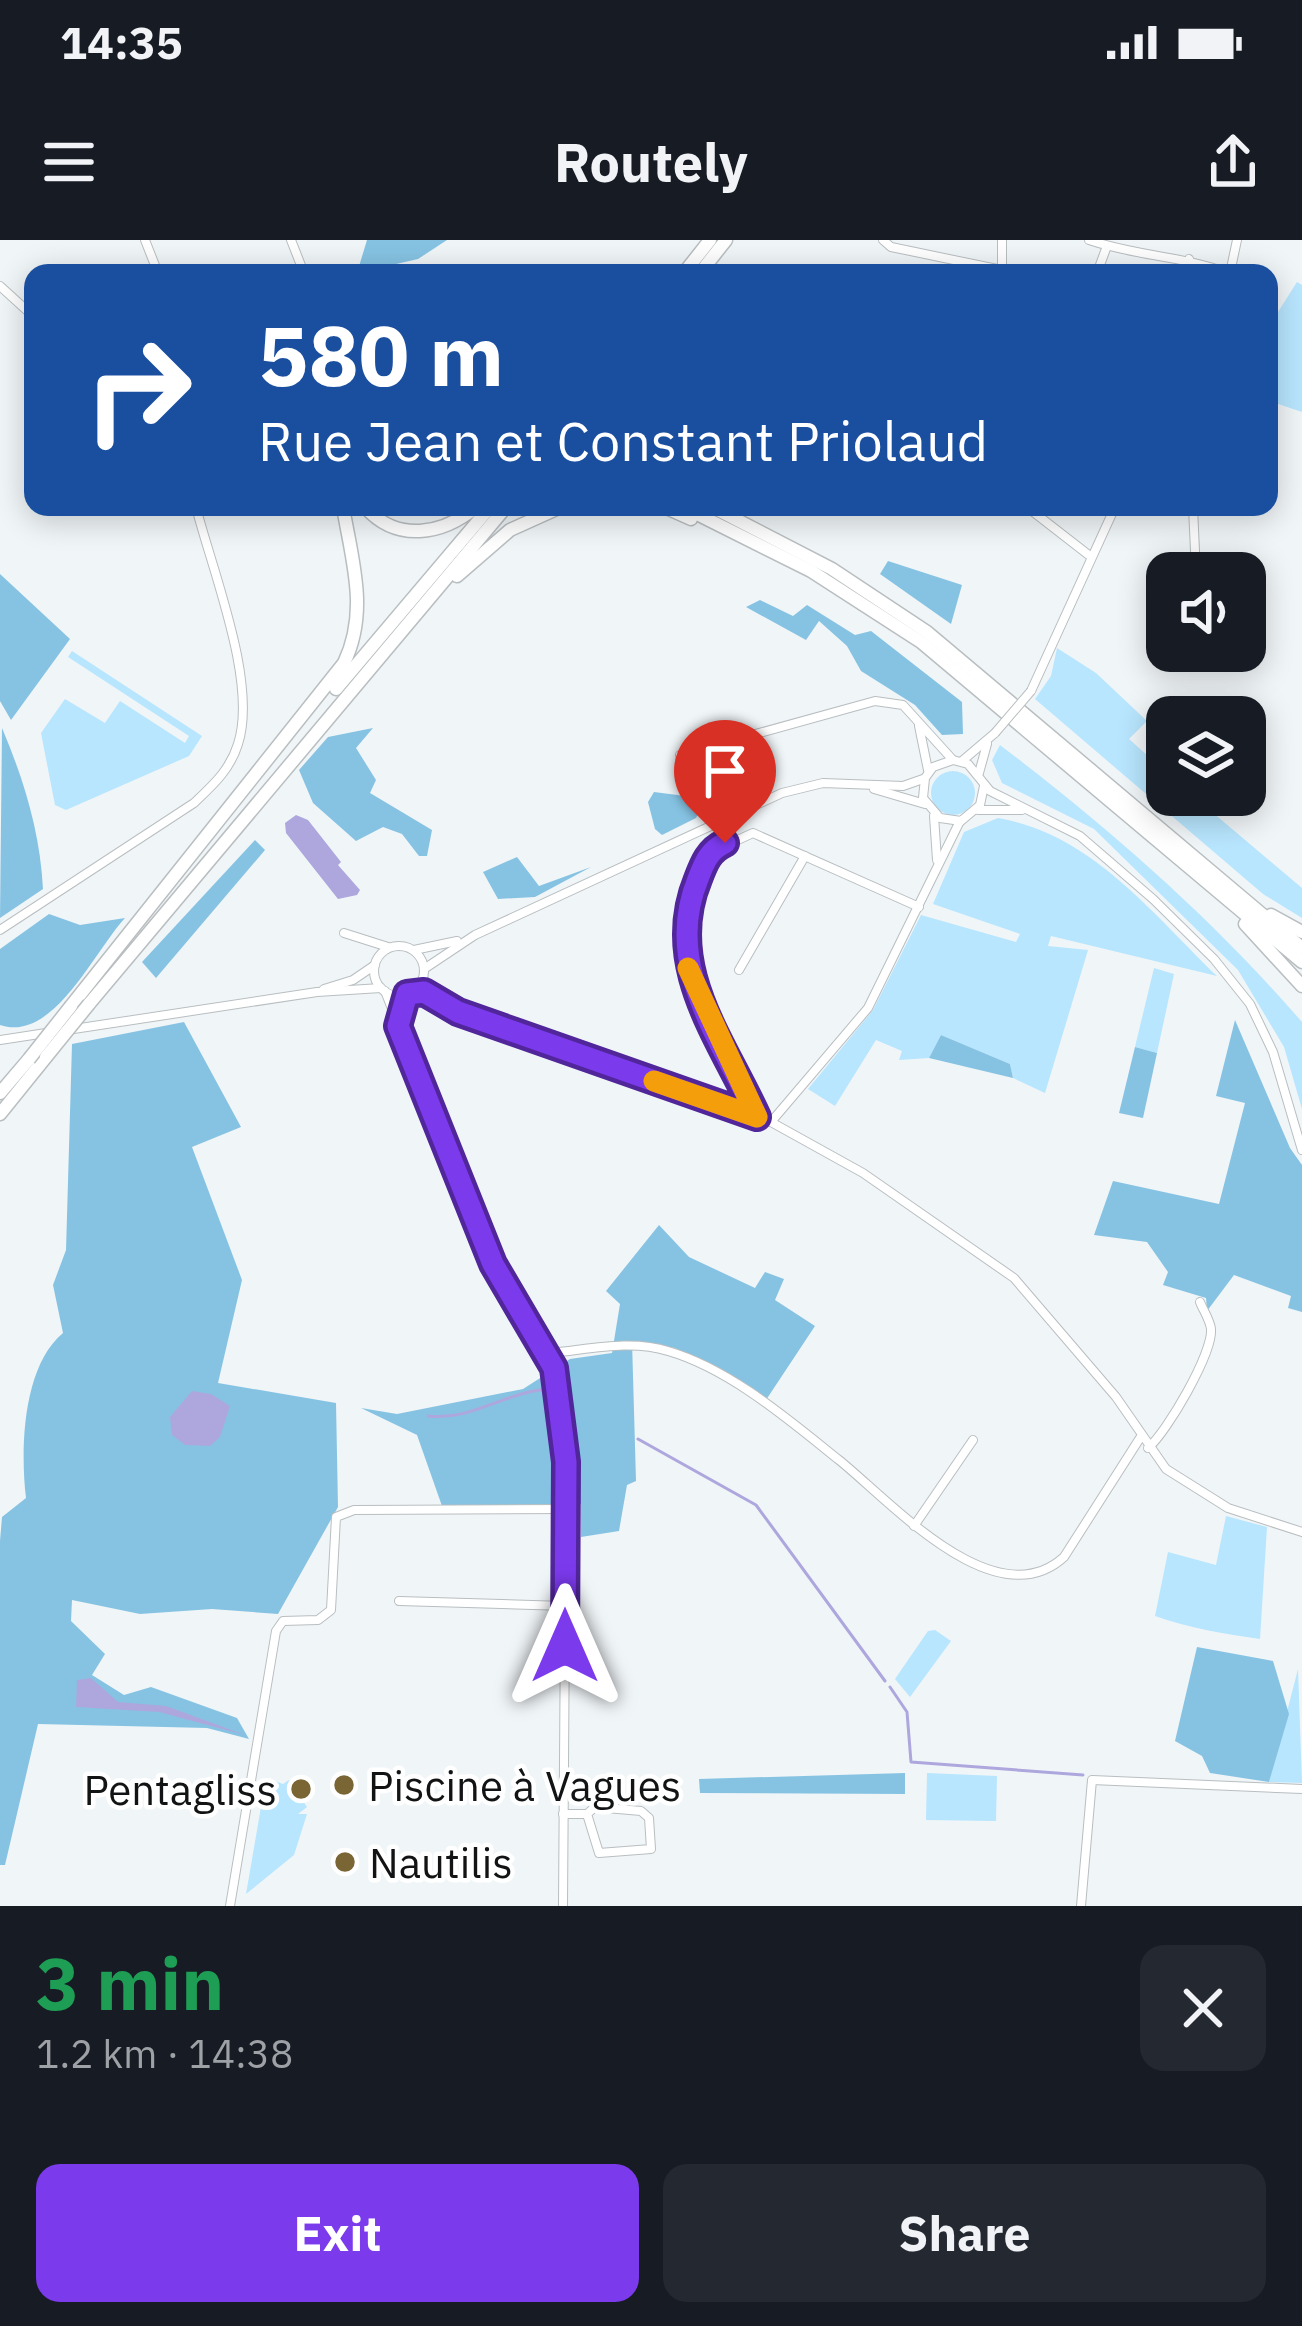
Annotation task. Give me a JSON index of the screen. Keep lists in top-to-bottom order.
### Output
{
  "places": ["Piscine à Vagues", "Pentagliss", "Nautilis"],
  "page": {
    "status": "14:35",
    "header": "Routely",
    "turn": ["580 m", "Rue Jean et Constant Priolaud"],
    "heading": ["3 min", "1.2 km · 14:38"],
    "buttons": ["Exit", "Share"]
  }
}
